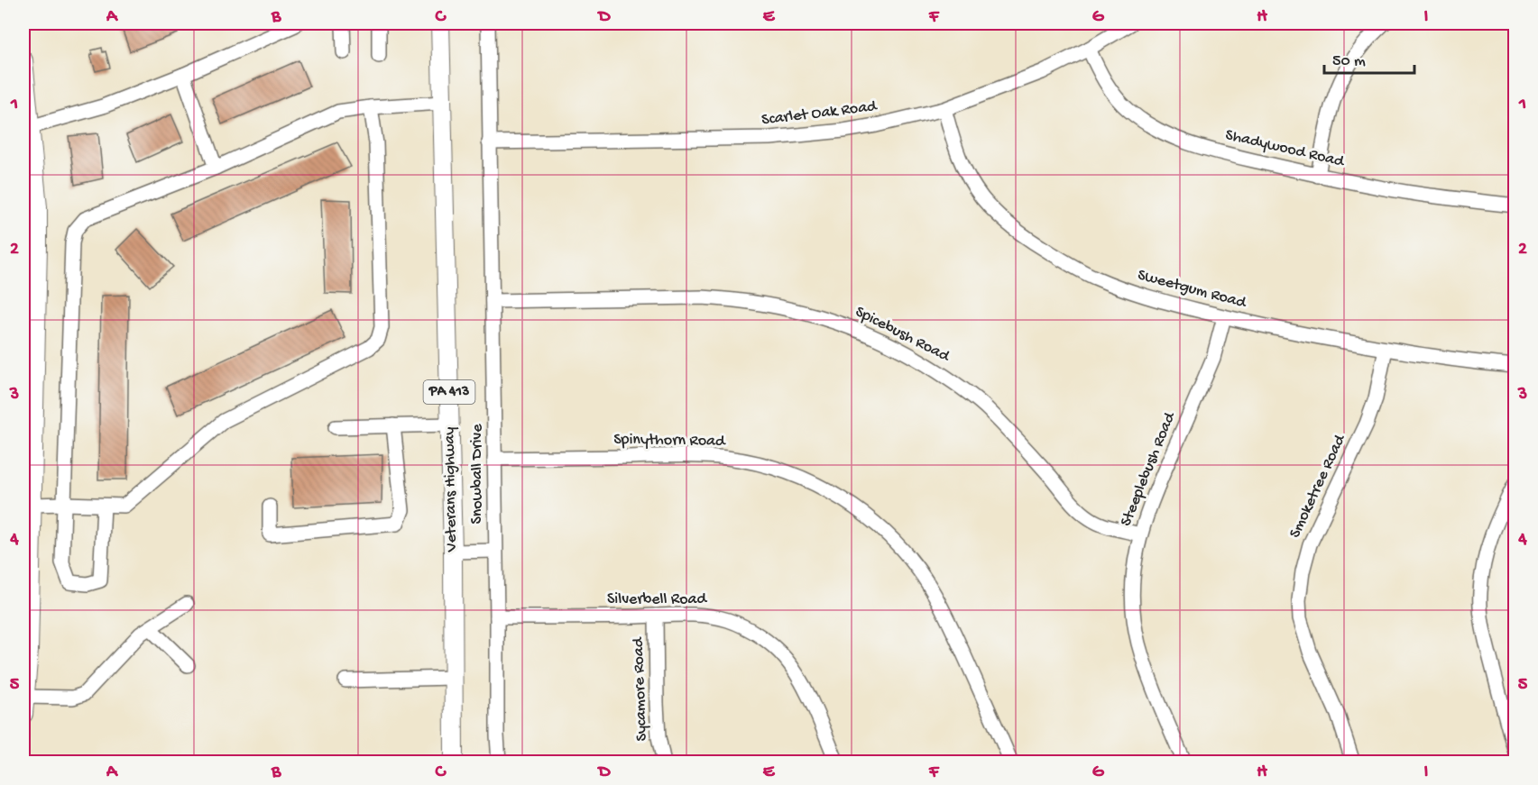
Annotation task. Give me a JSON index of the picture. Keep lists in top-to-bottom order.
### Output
{
  "streets": {
    "main road": ["PA 413", "Veterans Highway"],
    "street": [
      "Scarlet Oak Road",
      "Shadywood Road",
      "Sweetgum Road",
      "Spicebush Road",
      "Spinythorn Road",
      "Steeplebush Road",
      "Snowball Drive",
      "Smoketree Road",
      "Silverbell Road",
      "Sycamore Road"
    ]
  },
  "crossings": [
    ["Scarlet Oak Road", "Shadywood Road"],
    ["Scarlet Oak Road", "Sweetgum Road"],
    ["Scarlet Oak Road", "Snowball Drive"],
    ["Sweetgum Road", "Steeplebush Road"],
    ["Sweetgum Road", "Smoketree Road"],
    ["Spicebush Road", "Steeplebush Road"],
    ["Spicebush Road", "Snowball Drive"],
    ["Spinythorn Road", "Snowball Drive"],
    ["Snowball Drive", "Silverbell Road"],
    ["Silverbell Road", "Sycamore Road"]
  ],
  "scale_bar": "50 m",
  "grid": {
    "columns": [
      "A",
      "B",
      "C",
      "D",
      "E",
      "F",
      "G",
      "H",
      "I"
    ],
    "rows": [
      "1",
      "2",
      "3",
      "4",
      "5"
    ]
  }
}
